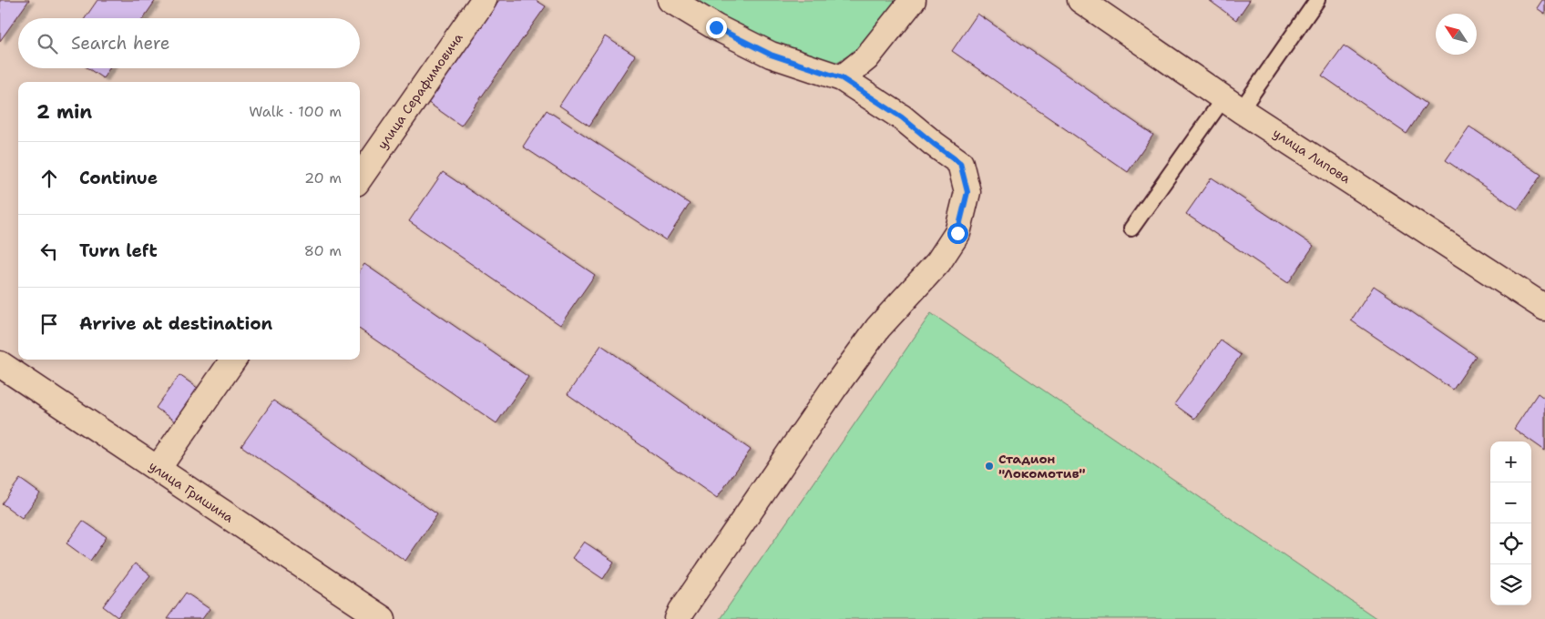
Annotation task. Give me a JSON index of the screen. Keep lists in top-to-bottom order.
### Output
{
  "streets": {
    "street": ["улица Серафимовича", "улица Липова", "улица Гришина"]
  },
  "places": ["Стадион \"Локомотив\""],
  "north": "top left",
  "page": {
    "search": "Search here",
    "heading": ["2 min", "Walk · 100 m"],
    "list": [
      ["Continue", "20 m"],
      ["Turn left", "80 m"],
      "Arrive at destination"
    ],
    "map_buttons": ["+", "−"]
  }
}
